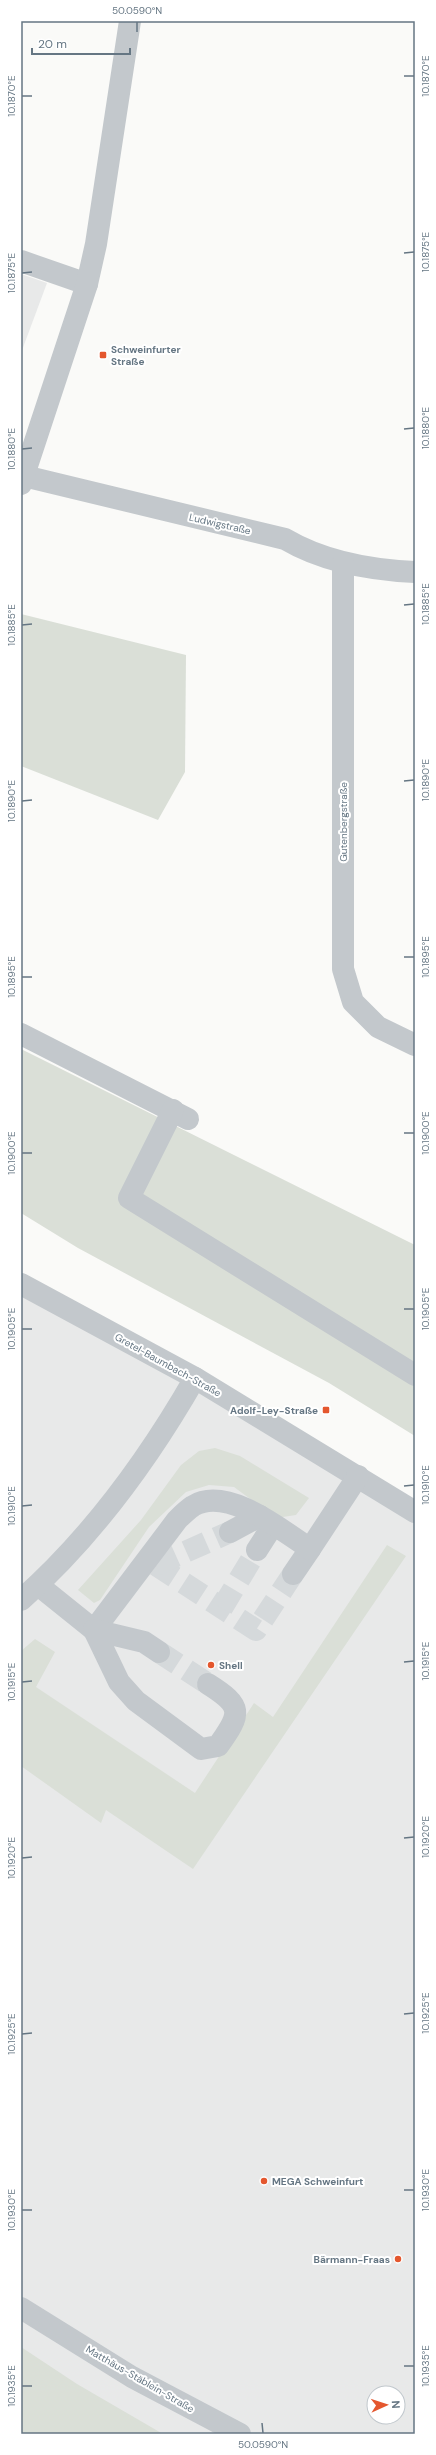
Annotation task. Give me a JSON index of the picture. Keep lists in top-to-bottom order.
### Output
{
  "streets": {
    "street": [
      "Ludwigstraße",
      "Gutenbergstraße",
      "Gretel-Baumbach-Straße",
      "Matthäus-Stäblein-Straße"
    ]
  },
  "crossings": [
    ["Ludwigstraße", "Gutenbergstraße"]
  ],
  "places": {
    "transit": ["Schweinfurter Straße", "Adolf-Ley-Straße"],
    "other": ["Shell", "MEGA Schweinfurt", "Bärmann-Fraas"]
  },
  "scale_bar": "20 m",
  "north": "right",
  "coordinates": [
    "50.0590°N",
    "10.1870°E",
    "10.1875°E",
    "10.1880°E",
    "10.1885°E",
    "10.1890°E",
    "10.1895°E",
    "10.1900°E",
    "10.1905°E",
    "10.1910°E",
    "10.1915°E",
    "10.1920°E",
    "10.1925°E",
    "10.1930°E",
    "10.1935°E"
  ]
}
